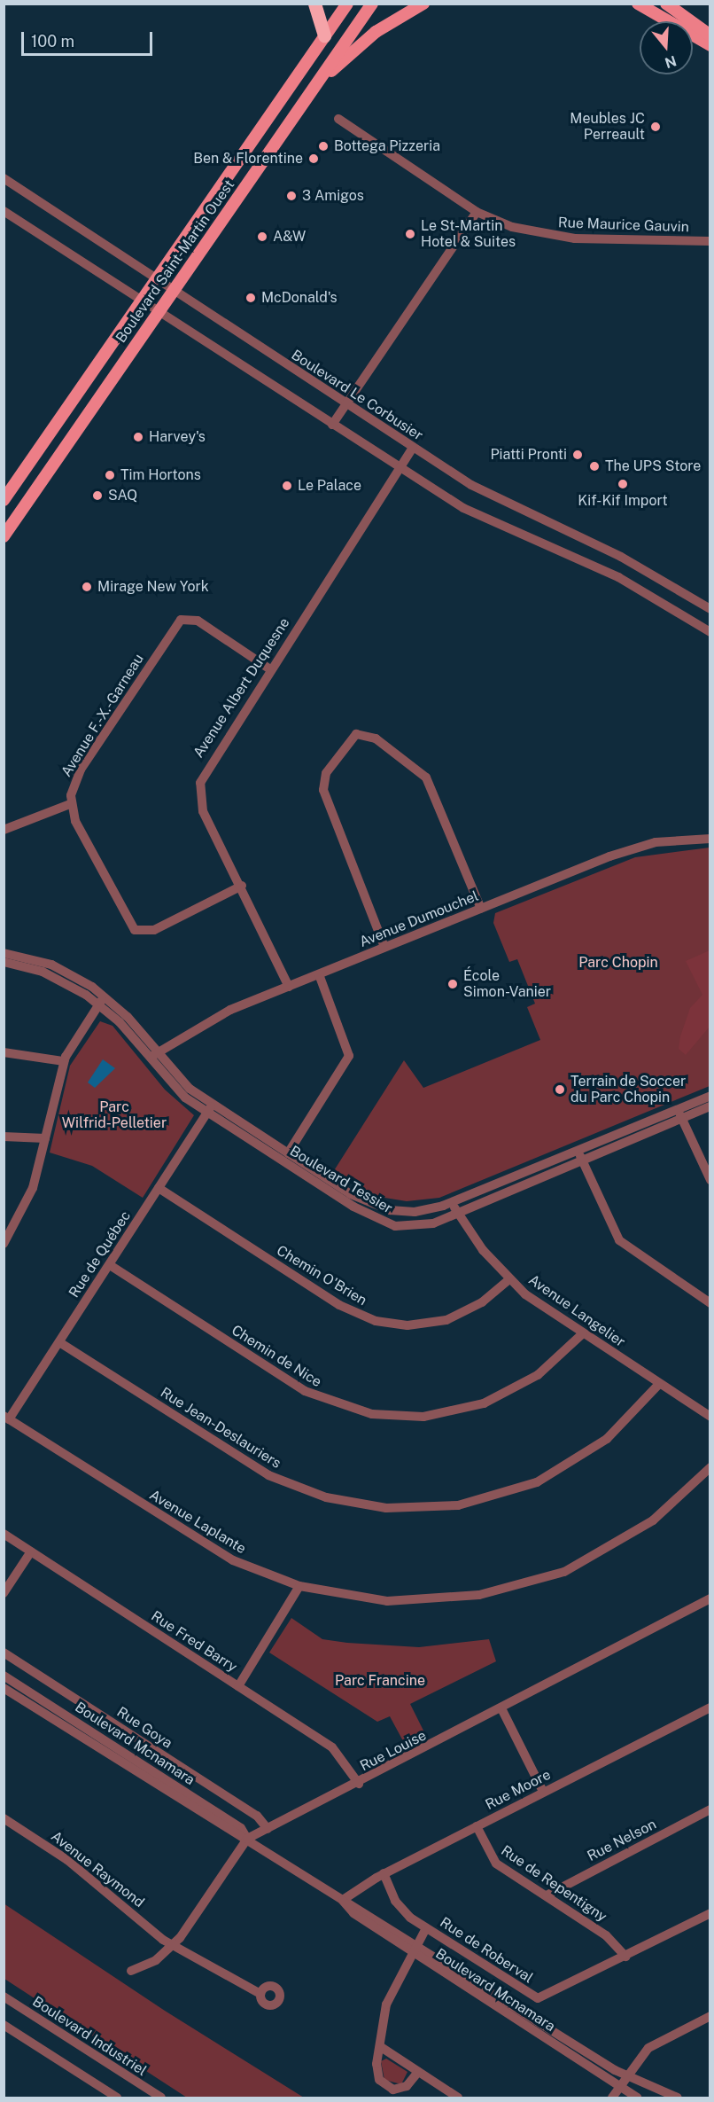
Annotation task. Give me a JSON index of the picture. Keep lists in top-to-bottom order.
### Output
{
  "streets": {
    "main road": ["Boulevard Saint-Martin Ouest"],
    "street": [
      "Rue Maurice Gauvin",
      "Boulevard Le Corbusier",
      "Avenue Albert Duquesne",
      "Avenue F.-X.-Garneau",
      "Avenue Dumouchel",
      "Boulevard Tessier",
      "Rue de Québec",
      "Chemin O'Brien",
      "Avenue Langelier",
      "Chemin de Nice",
      "Rue Jean-Deslauriers",
      "Avenue Laplante",
      "Rue Fred Barry",
      "Rue Goya",
      "Boulevard Mcnamara",
      "Rue Louise",
      "Rue Moore",
      "Rue Nelson",
      "Avenue Raymond",
      "Rue de Repentigny",
      "Rue de Roberval",
      "Boulevard Industriel"
    ]
  },
  "crossings": [
    ["Boulevard Saint-Martin Ouest", "Boulevard Le Corbusier"],
    ["Boulevard Le Corbusier", "Avenue Albert Duquesne"],
    ["Avenue Albert Duquesne", "Avenue F.-X.-Garneau"],
    ["Avenue Albert Duquesne", "Avenue Dumouchel"],
    ["Avenue Dumouchel", "Boulevard Tessier"],
    ["Boulevard Tessier", "Rue de Québec"],
    ["Boulevard Tessier", "Avenue Langelier"],
    ["Rue de Québec", "Chemin O'Brien"],
    ["Rue de Québec", "Chemin de Nice"],
    ["Rue de Québec", "Rue Jean-Deslauriers"],
    ["Rue de Québec", "Avenue Laplante"],
    ["Chemin O'Brien", "Avenue Langelier"],
    ["Avenue Langelier", "Chemin de Nice"],
    ["Avenue Langelier", "Rue Jean-Deslauriers"],
    ["Rue Fred Barry", "Rue Louise"],
    ["Rue Goya", "Rue Louise"],
    ["Boulevard Mcnamara", "Rue Louise"],
    ["Boulevard Mcnamara", "Rue Moore"],
    ["Rue Louise", "Avenue Raymond"],
    ["Rue Moore", "Rue de Repentigny"],
    ["Rue Moore", "Rue de Roberval"],
    ["Rue Nelson", "Rue de Repentigny"],
    ["Rue de Repentigny", "Rue de Roberval"]
  ],
  "parks": ["Parc Chopin", "Parc Wilfrid-Pelletier", "Parc Francine"],
  "places": [
    "Meubles JC Perreault",
    "Bottega Pizzeria",
    "Ben & Florentine",
    "3 Amigos",
    "Le St-Martin Hotel & Suites",
    "A&W",
    "McDonald's",
    "Harvey's",
    "Piatti Pronti",
    "The UPS Store",
    "Tim Hortons",
    "Kif-Kif Import",
    "Le Palace",
    "SAQ",
    "Mirage New York",
    "École Simon-Vanier",
    "Terrain de Soccer du Parc Chopin"
  ],
  "scale_bar": "100 m",
  "north": "bottom"
}
